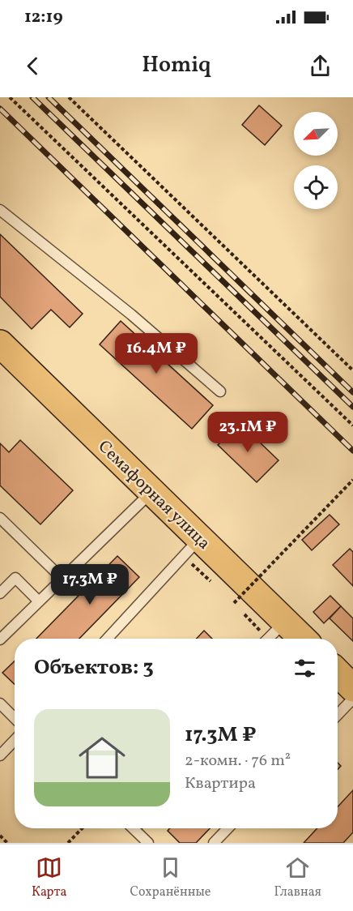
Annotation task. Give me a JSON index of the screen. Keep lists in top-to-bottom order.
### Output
{
  "streets": {
    "highway": ["Семафорная улица"]
  },
  "north": "bottom left",
  "page": {
    "status": "12:19",
    "header": "Homiq",
    "price": ["16.4M ₽", "23.1M ₽", "17.3M ₽"],
    "heading": "Объектов: 3",
    "list": [
      {
        "name": "17.3M ₽",
        "note": "2-комн. · 76 m² · Квартира"
      }
    ],
    "tabs": ["Карта", "Сохранённые", "Главная"]
  }
}
